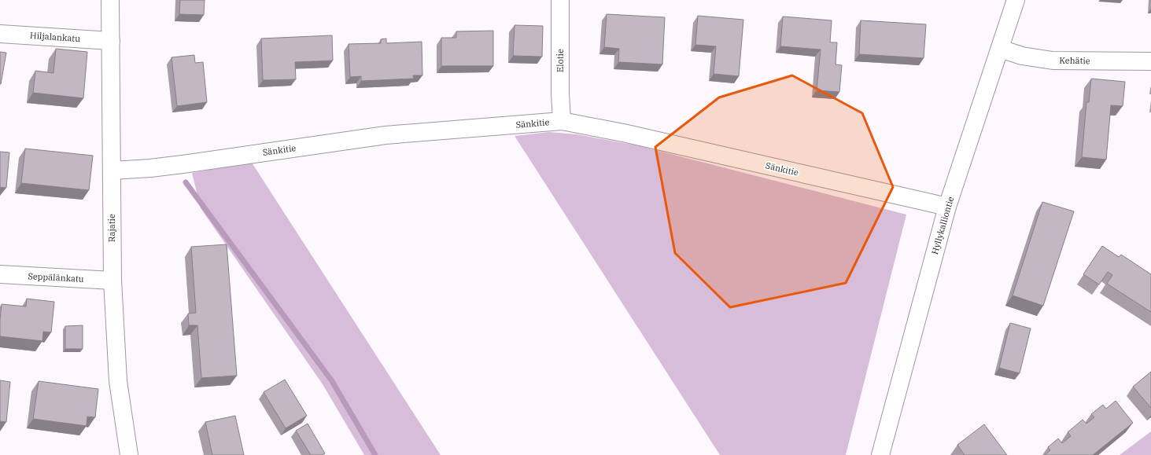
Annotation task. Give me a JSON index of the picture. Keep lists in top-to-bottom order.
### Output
{
  "streets": {
    "street": [
      "Hiljalankatu",
      "Elotie",
      "Kehätie",
      "Sänkitie",
      "Hyllykalliontie",
      "Rajatie",
      "Seppälänkatu"
    ]
  },
  "crossings": [
    ["Hiljalankatu", "Rajatie"],
    ["Elotie", "Sänkitie"],
    ["Kehätie", "Hyllykalliontie"],
    ["Sänkitie", "Hyllykalliontie"],
    ["Sänkitie", "Rajatie"],
    ["Rajatie", "Seppälänkatu"]
  ]
}
